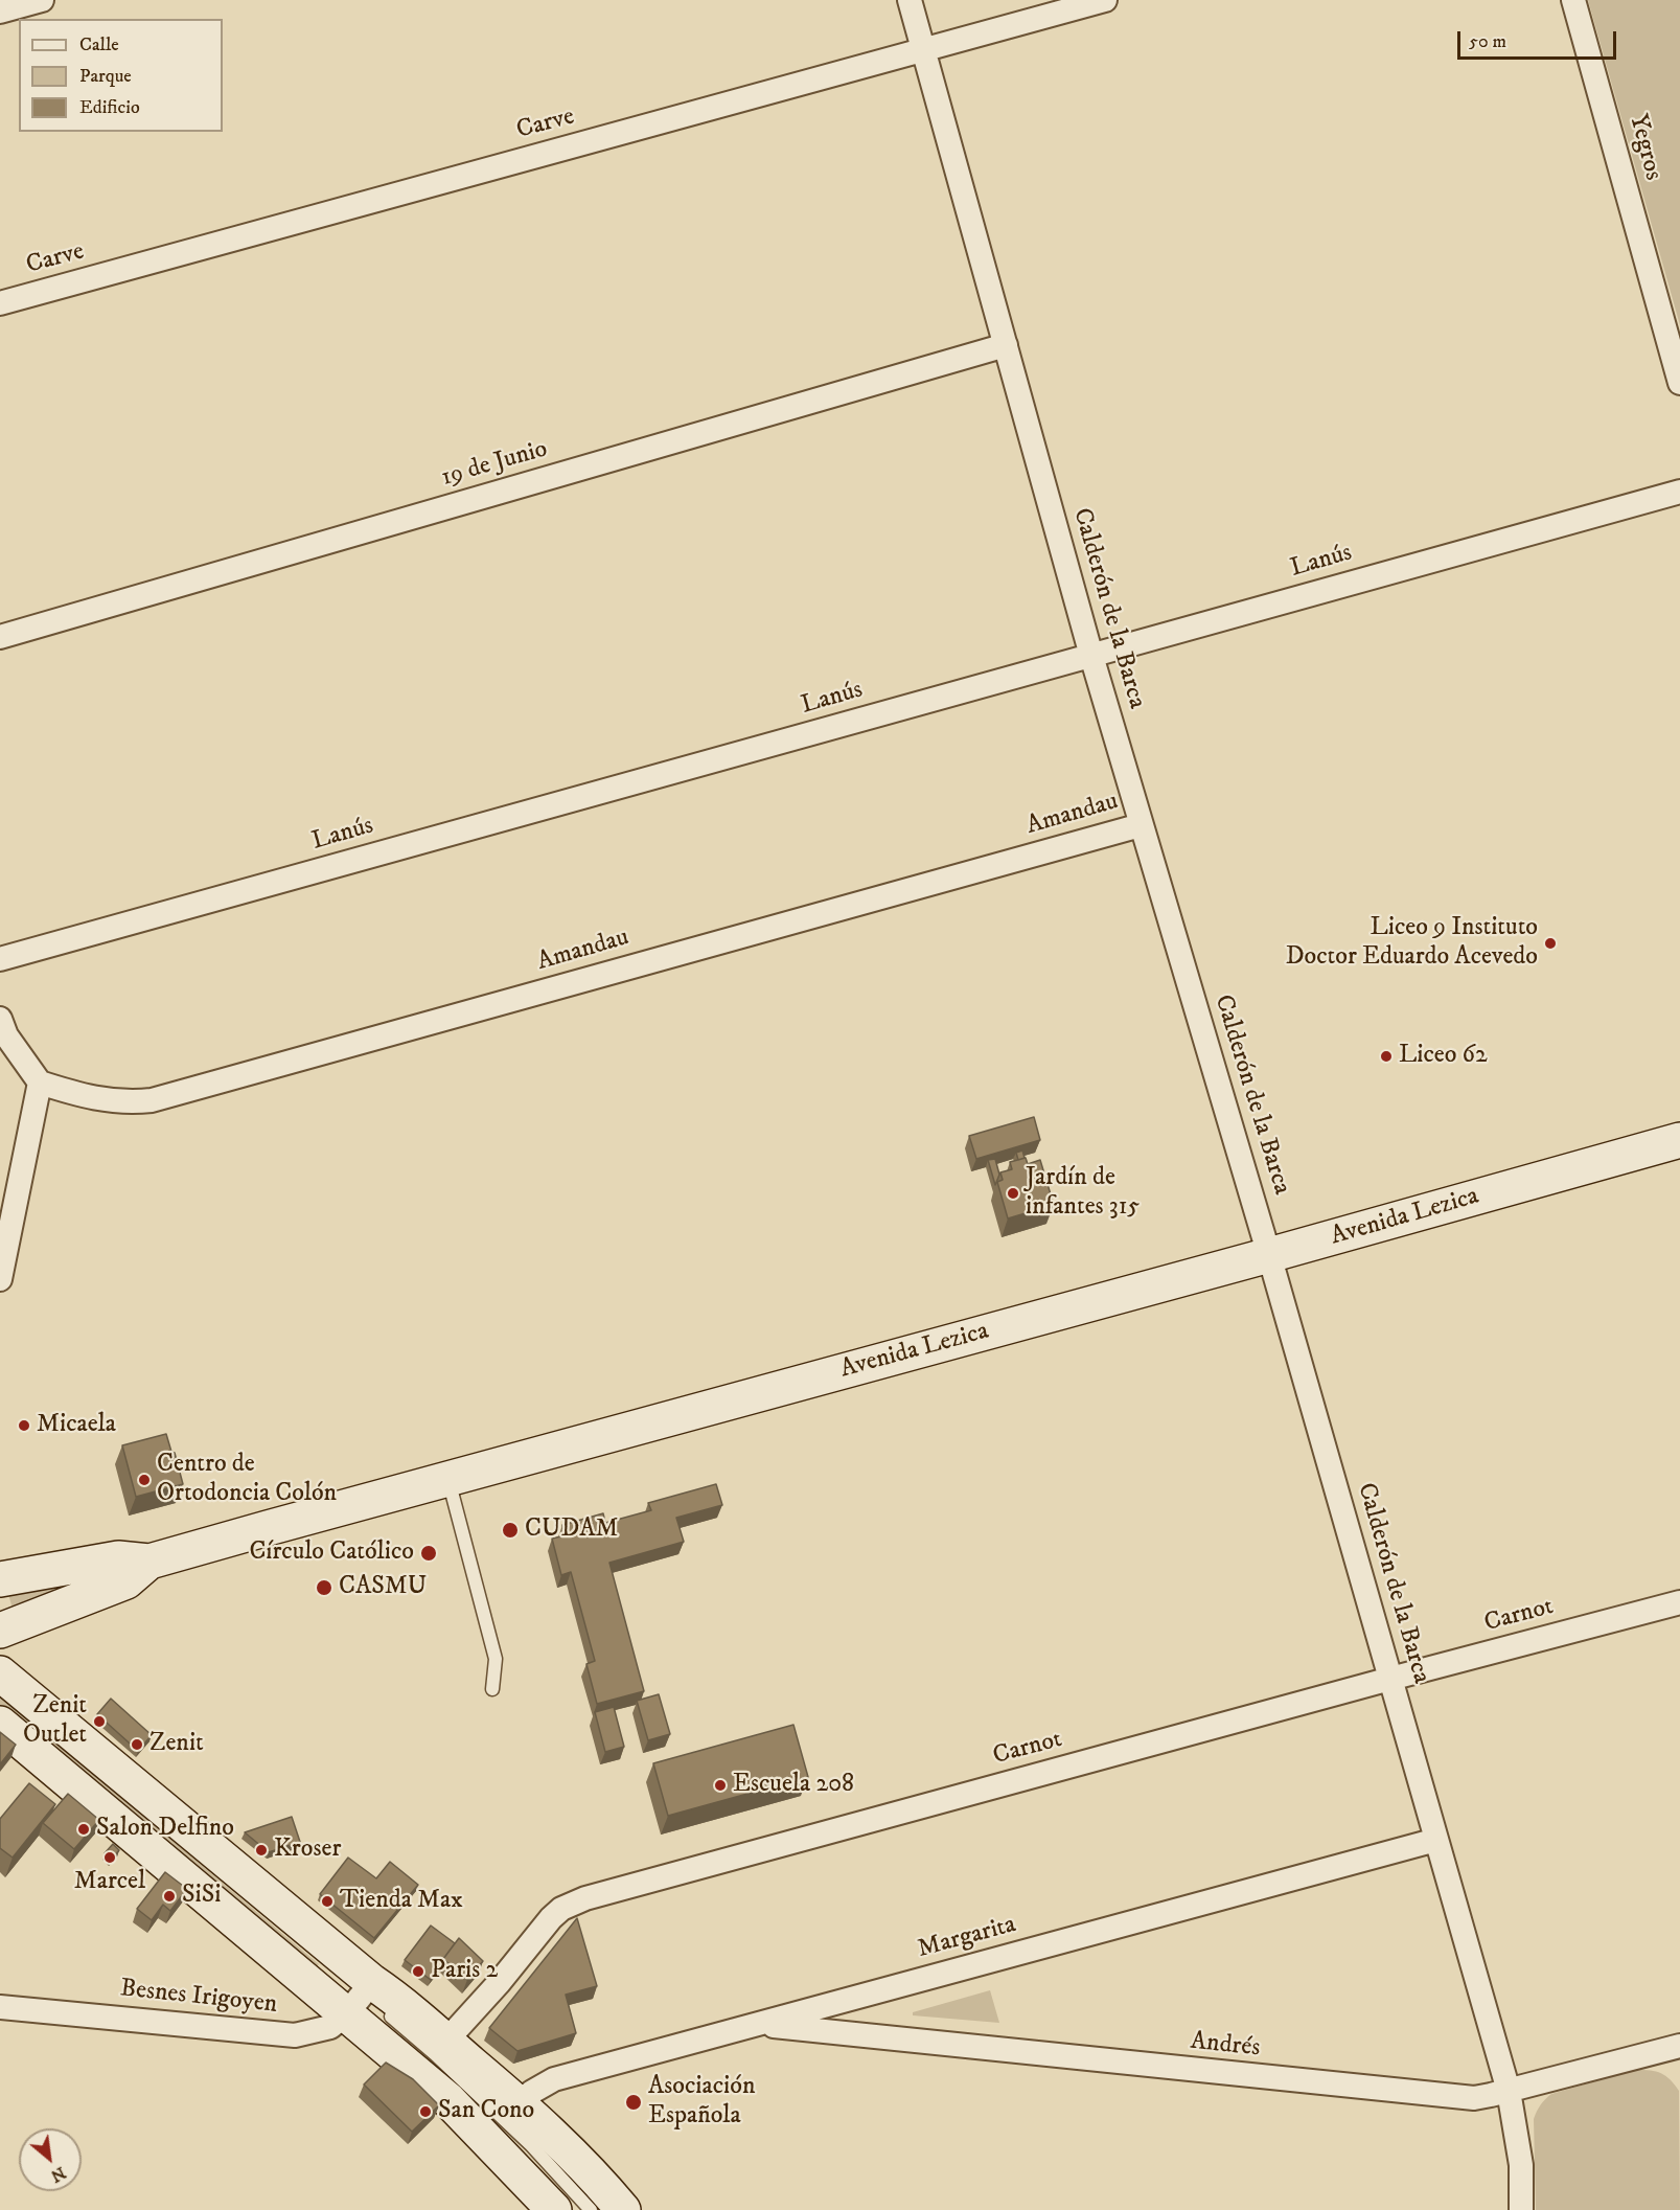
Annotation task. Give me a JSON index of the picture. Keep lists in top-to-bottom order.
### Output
{
  "streets": {
    "street": [
      "Carve",
      "Yegros",
      "19 de Junio",
      "Lanús",
      "Calderón de la Barca",
      "Amandau",
      "Avenida Lezica",
      "Carnot",
      "Margarita",
      "Besnes Irigoyen",
      "Andrés"
    ]
  },
  "crossings": [
    ["Carve", "Calderón de la Barca"],
    ["19 de Junio", "Calderón de la Barca"],
    ["Lanús", "Calderón de la Barca"],
    ["Calderón de la Barca", "Amandau"],
    ["Calderón de la Barca", "Avenida Lezica"],
    ["Calderón de la Barca", "Carnot"],
    ["Calderón de la Barca", "Margarita"],
    ["Calderón de la Barca", "Andrés"],
    ["Margarita", "Andrés"]
  ],
  "places": [
    "Liceo 9 Instituto Doctor Eduardo Acevedo",
    "Liceo 62",
    "Jardín de infantes 315",
    "Micaela",
    "Centro de Ortodoncia Colón",
    "CUDAM",
    "Círculo Católico",
    "CASMU",
    "Zenit Outlet",
    "Zenit",
    "Escuela 208",
    "Salon Delfino",
    "Kroser",
    "Marcel",
    "SiSi",
    "Tienda Max",
    "Paris 2",
    "Asociación Española",
    "San Cono"
  ],
  "legend": ["Calle", "Parque", "Edificio"],
  "scale_bar": "50 m",
  "north": "bottom right"
}
